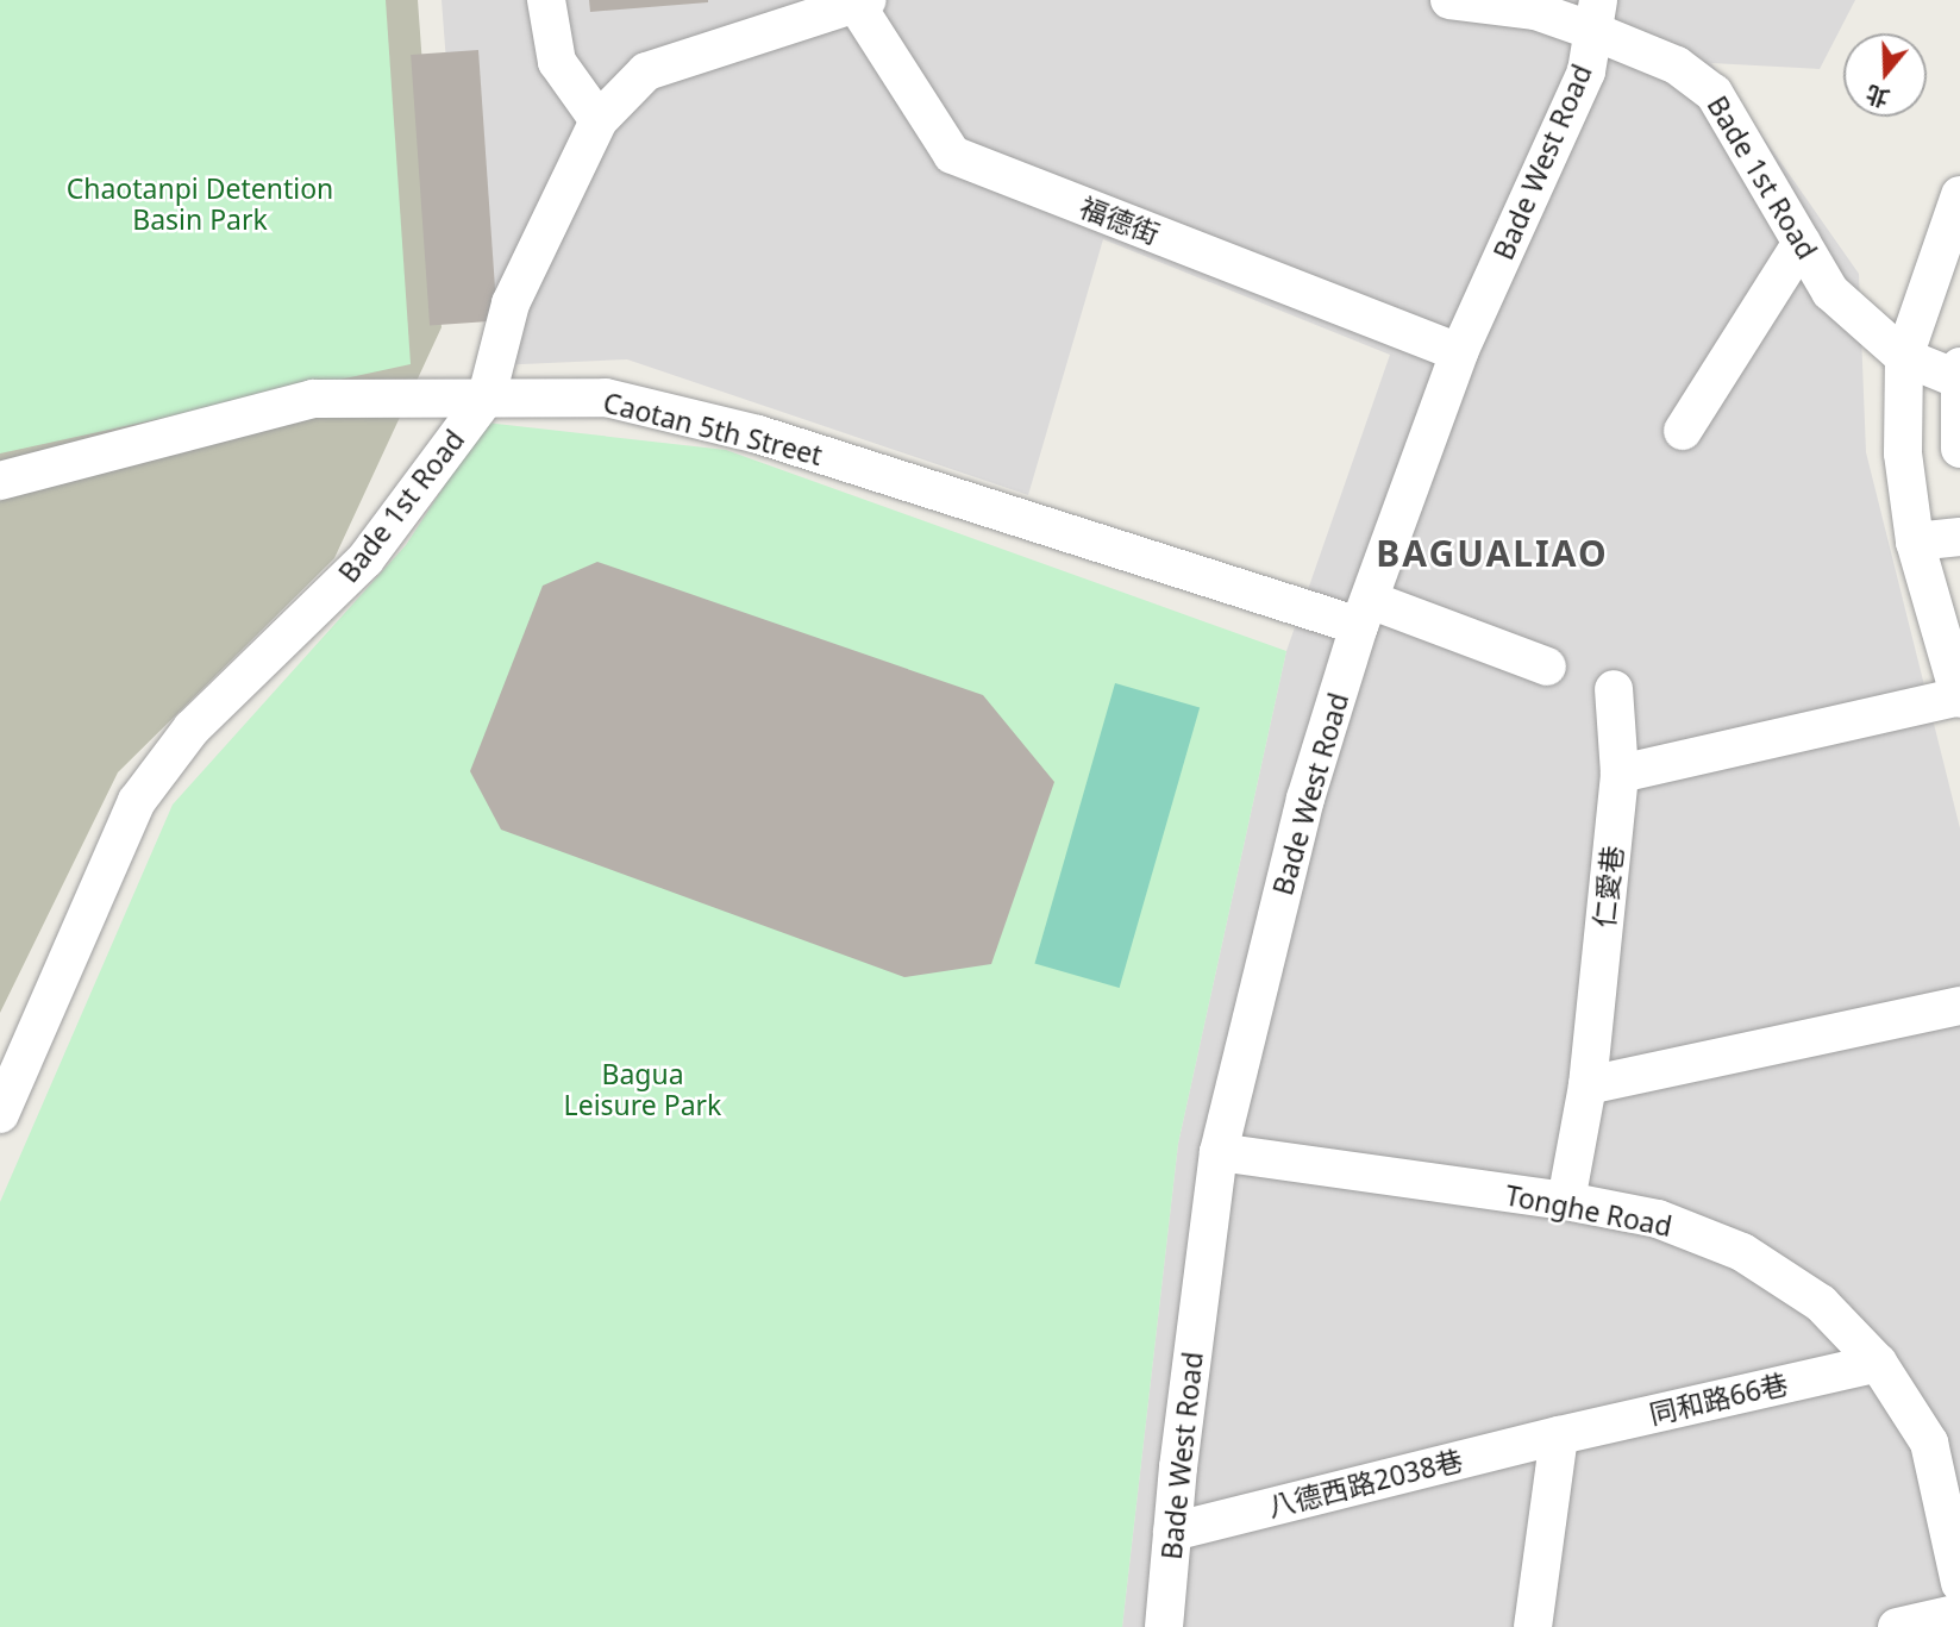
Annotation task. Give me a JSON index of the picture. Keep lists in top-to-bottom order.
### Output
{
  "streets": {
    "street": [
      "Bade West Road",
      "Bade 1st Road",
      "福德街",
      "Caotan 5th Street",
      "仁愛巷",
      "Tonghe Road",
      "同和路66巷",
      "八德西路2038巷"
    ]
  },
  "crossings": [
    ["Bade West Road", "Bade 1st Road"],
    ["Bade West Road", "福德街"],
    ["Bade West Road", "Caotan 5th Street"],
    ["Bade West Road", "Tonghe Road"],
    ["Bade West Road", "八德西路2038巷"],
    ["Bade 1st Road", "福德街"],
    ["Bade 1st Road", "Caotan 5th Street"],
    ["仁愛巷", "Tonghe Road"],
    ["Tonghe Road", "同和路66巷"],
    ["同和路66巷", "八德西路2038巷"]
  ],
  "districts": ["BAGUALIAO"],
  "parks": ["Chaotanpi Detention Basin Park", "Bagua Leisure Park"],
  "north": "bottom"
}
